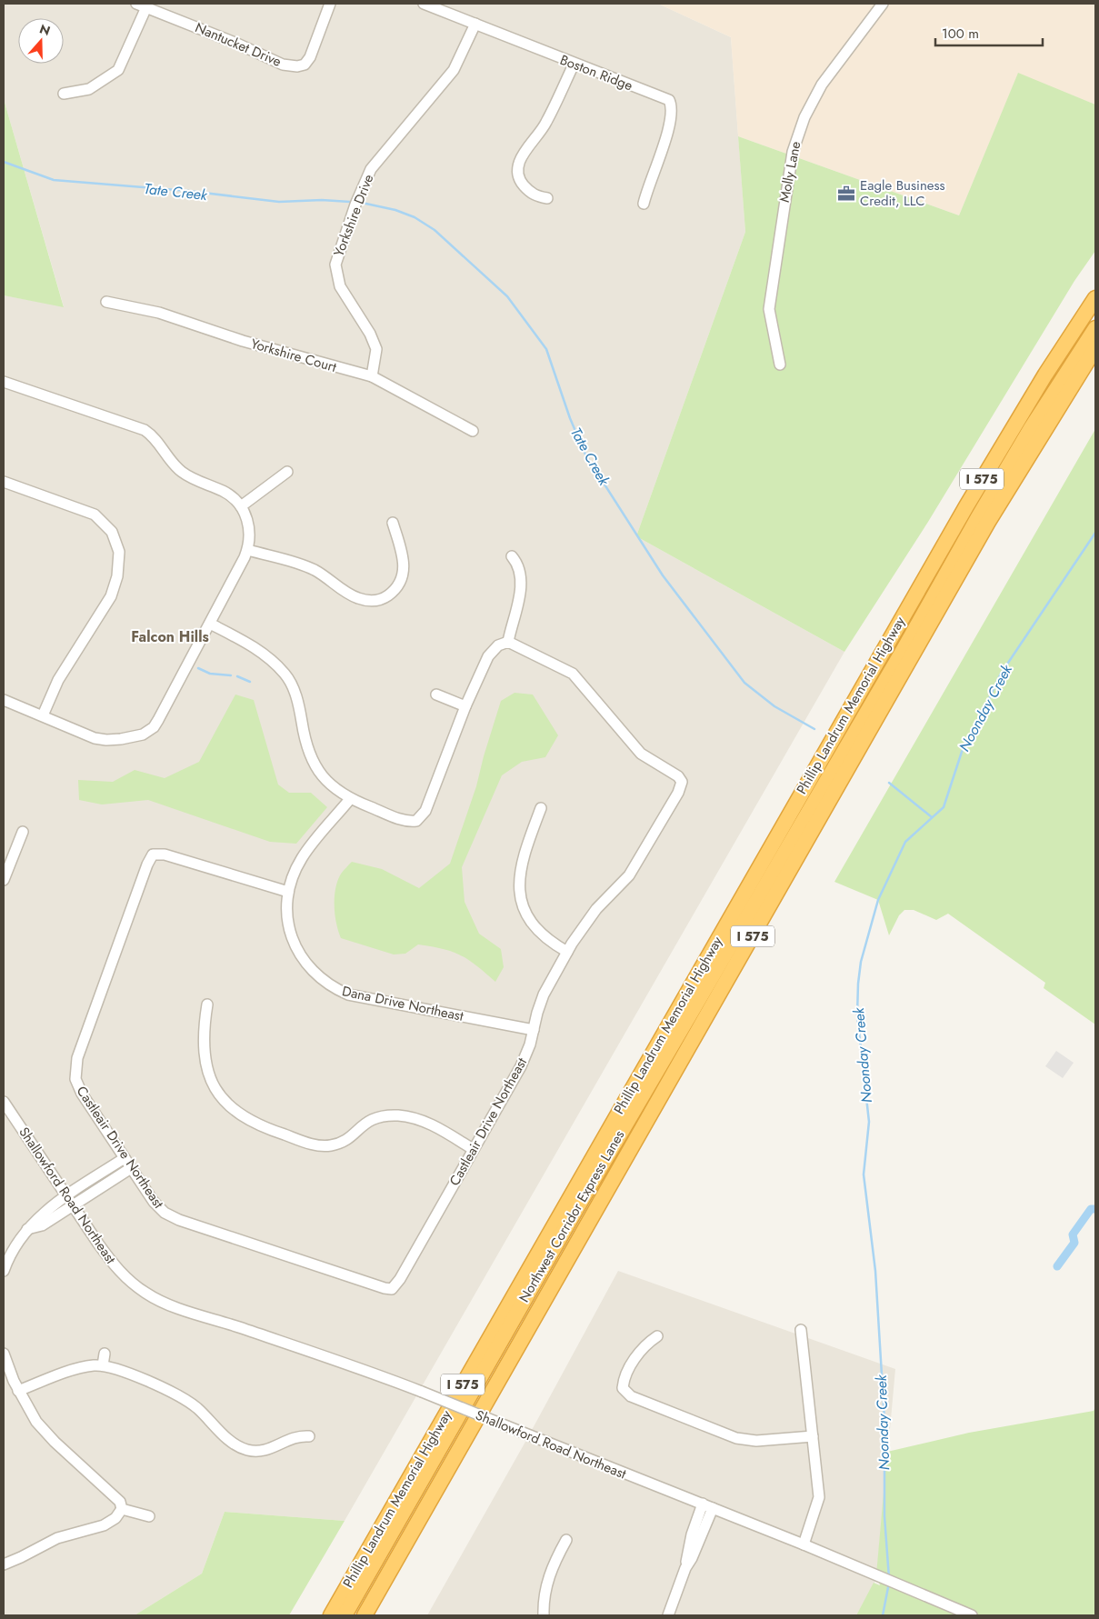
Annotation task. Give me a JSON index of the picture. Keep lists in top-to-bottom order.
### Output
{
  "streets": {
    "highway": ["I 575", "Phillip Landrum Memorial Highway", "Northwest Corridor Express Lanes"],
    "street": [
      "Nantucket Drive",
      "Boston Ridge",
      "Molly Lane",
      "Yorkshire Drive",
      "Yorkshire Court",
      "Dana Drive Northeast",
      "Castleair Drive Northeast",
      "Shallowford Road Northeast"
    ]
  },
  "crossings": [
    ["Boston Ridge", "Yorkshire Drive"],
    ["Yorkshire Drive", "Yorkshire Court"],
    ["Dana Drive Northeast", "Castleair Drive Northeast"]
  ],
  "districts": ["Falcon Hills"],
  "water": ["Tate Creek", "Noonday Creek"],
  "places": {
    "office": ["Eagle Business Credit, LLC"]
  },
  "scale_bar": "100 m",
  "north": "top"
}
